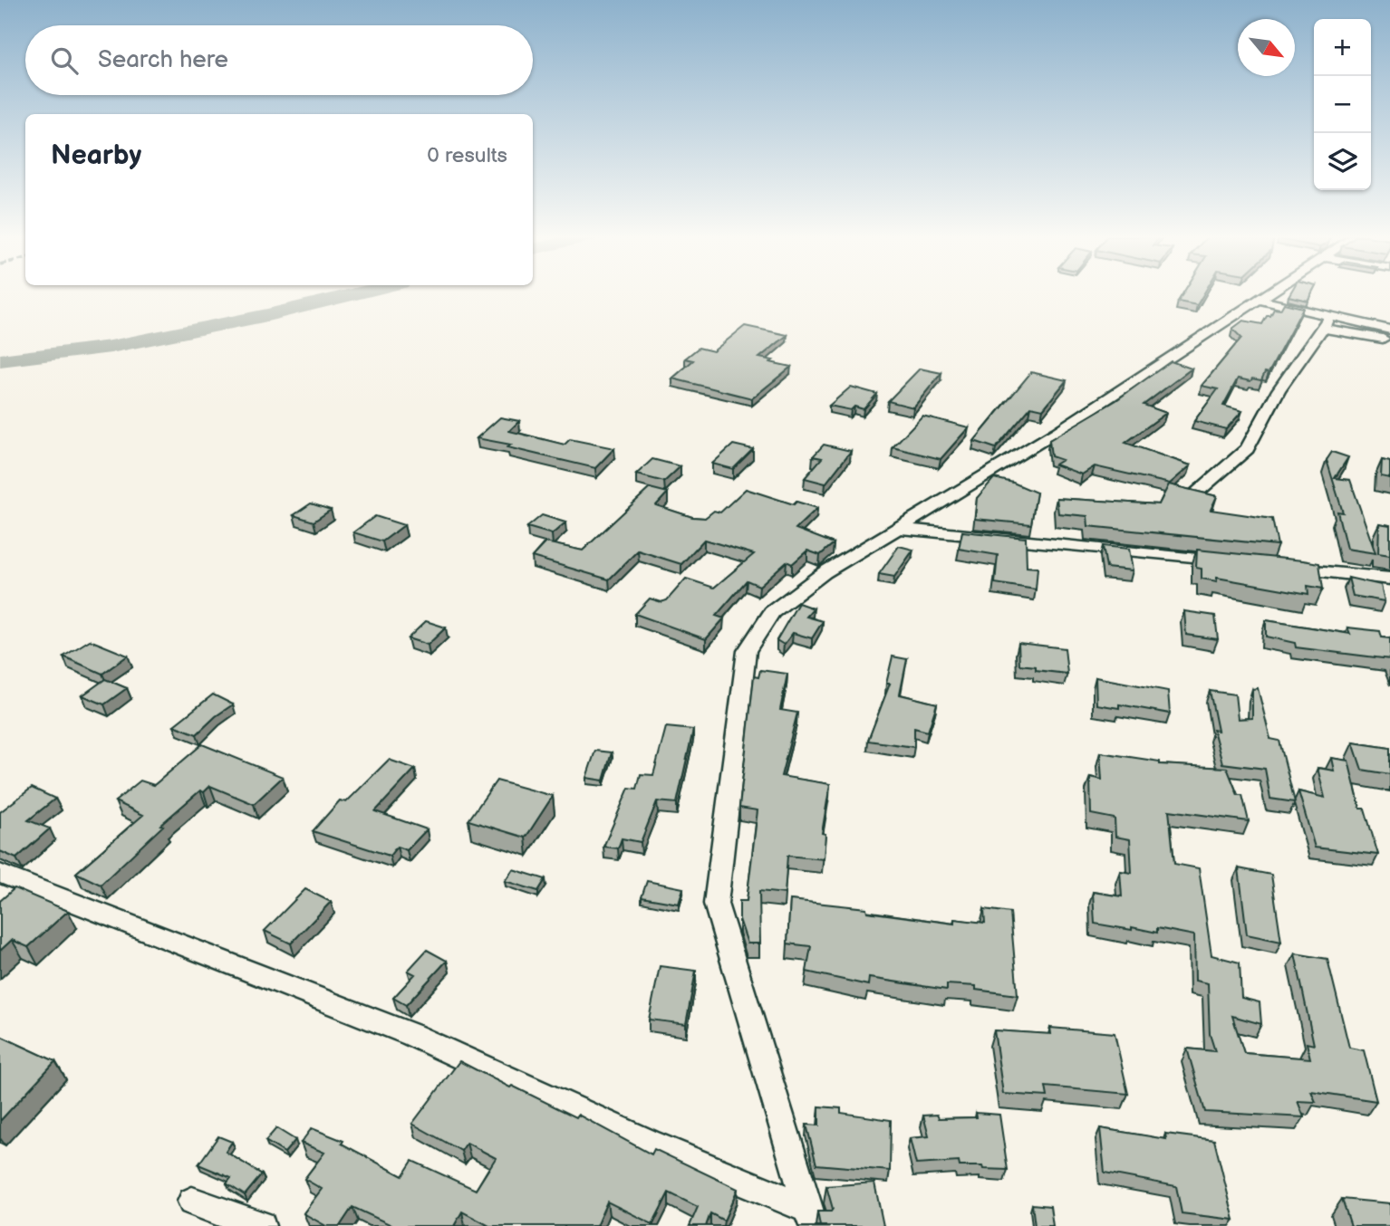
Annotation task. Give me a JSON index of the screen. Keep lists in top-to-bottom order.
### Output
{
  "north": "bottom right",
  "page": {
    "map_buttons": ["+", "−"],
    "search": "Search here",
    "heading": ["Nearby", "0 results"]
  }
}
